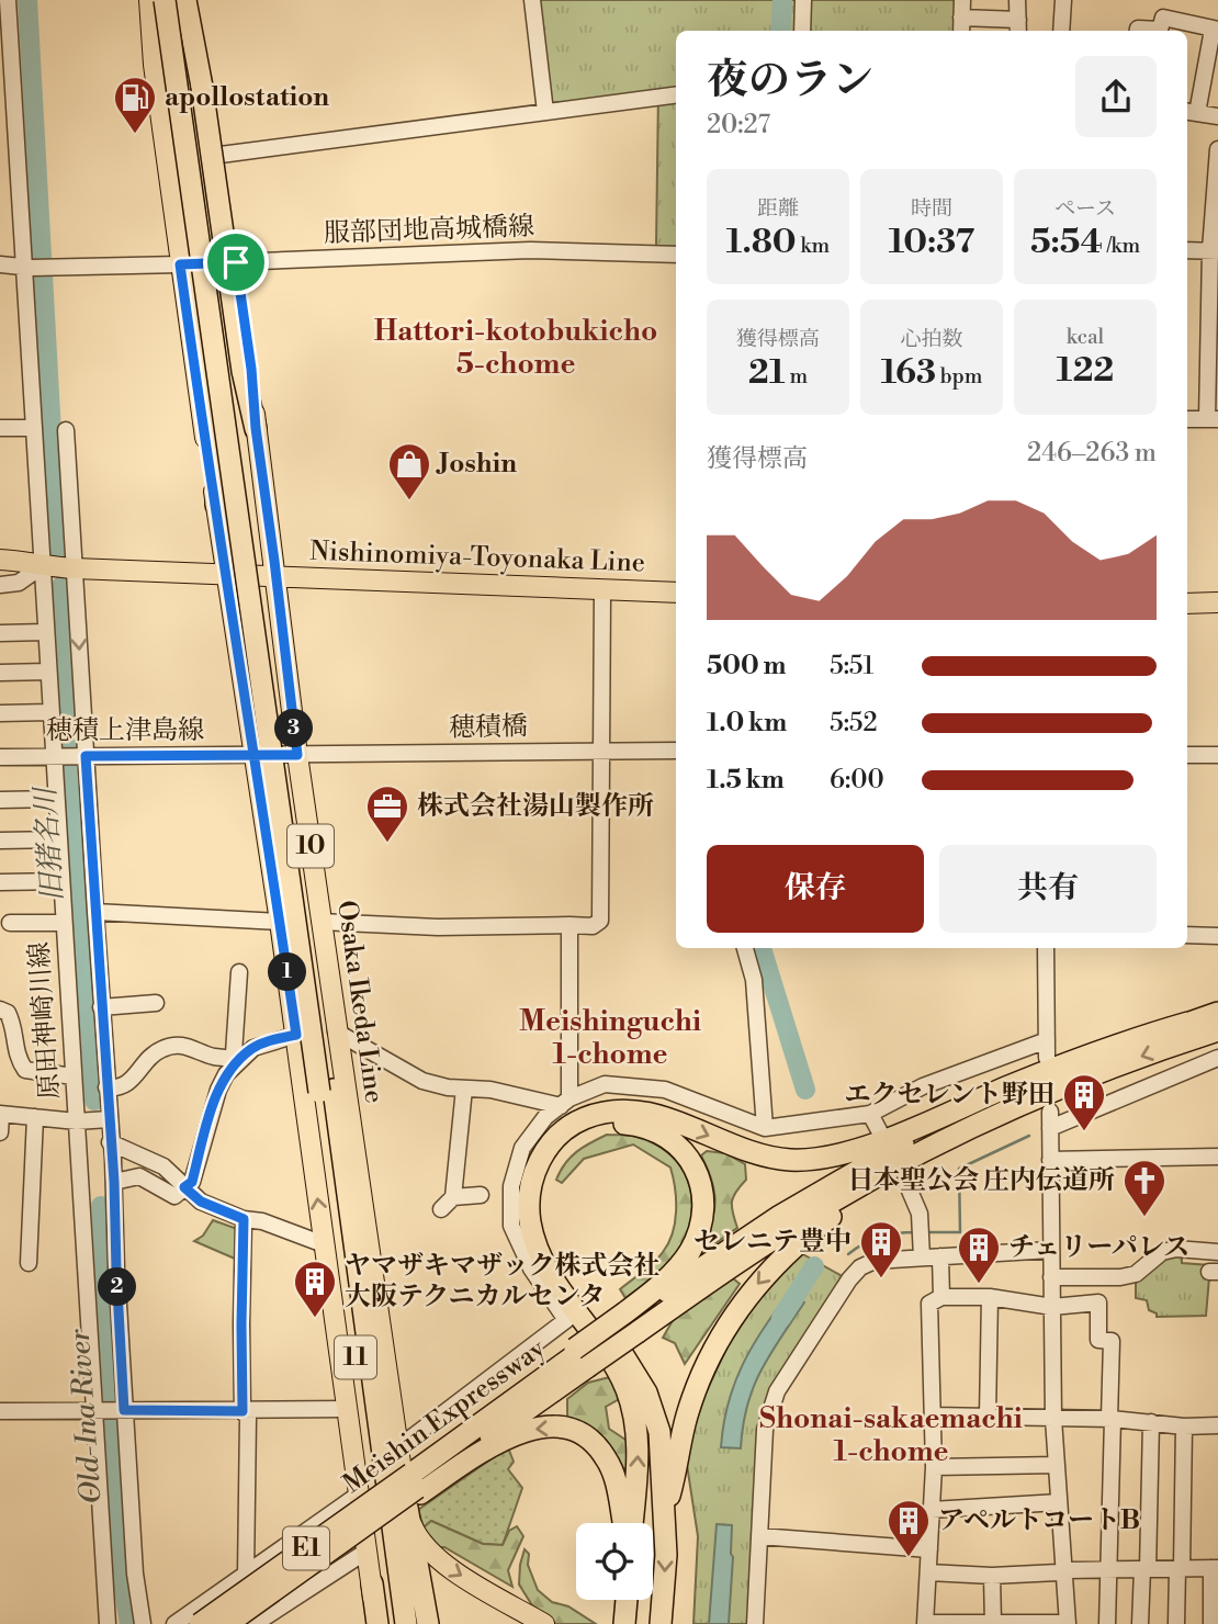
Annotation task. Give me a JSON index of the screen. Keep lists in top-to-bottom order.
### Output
{
  "streets": {
    "highway": ["11", "Meishin Expressway", "E1"],
    "main road": ["Nishinomiya-Toyonaka Line", "10", "Osaka Ikeda Line"],
    "street": [
      "服部団地高城橋線",
      "穂積橋",
      "穂積上津島線",
      "原田神崎川線"
    ]
  },
  "crossings": [
    ["服部団地高城橋線", "10"],
    ["服部団地高城橋線", "Osaka Ikeda Line"],
    ["服部団地高城橋線", "原田神崎川線"],
    ["Nishinomiya-Toyonaka Line", "10"],
    ["Nishinomiya-Toyonaka Line", "Osaka Ikeda Line"],
    ["Nishinomiya-Toyonaka Line", "原田神崎川線"],
    ["穂積橋", "穂積上津島線"],
    ["穂積橋", "Osaka Ikeda Line"],
    ["穂積上津島線", "10"],
    ["穂積上津島線", "Osaka Ikeda Line"],
    ["穂積上津島線", "原田神崎川線"],
    ["10", "11"],
    ["Osaka Ikeda Line", "Meishin Expressway"]
  ],
  "districts": ["Hattori-kotobukicho 5-chome", "Meishinguchi 1-chome", "Shonai-sakaemachi 1-chome"],
  "water": ["旧猪名川", "Old-Ina River"],
  "places": {
    "fuel station": ["apollostation"],
    "shop": ["Joshin"],
    "office": ["株式会社湯山製作所"],
    "building": [
      "エクセレント野田",
      "セレニテ豊中",
      "チェリーパレス",
      "ヤマザキマザック株式会社 大阪テクニカルセンタ",
      "アペルトコートB"
    ],
    "church": ["日本聖公会 庄内伝道所"]
  },
  "page": {
    "heading": ["夜のラン", "20:27"],
    "stats": [
      ["距離", "1.80 km"],
      ["時間", "10:37"],
      ["ペース", "5:54 /km"],
      ["獲得標高", "21 m"],
      ["心拍数", "163 bpm"],
      ["kcal", "122"]
    ],
    "chart": ["獲得標高", "246–263 m"],
    "list": [
      {
        "name": "500 m",
        "note": "5:51"
      },
      {
        "name": "1.0 km",
        "note": "5:52"
      },
      {
        "name": "1.5 km",
        "note": "6:00"
      }
    ],
    "pins": ["3", "1", "2"],
    "buttons": ["保存", "共有"]
  }
}
